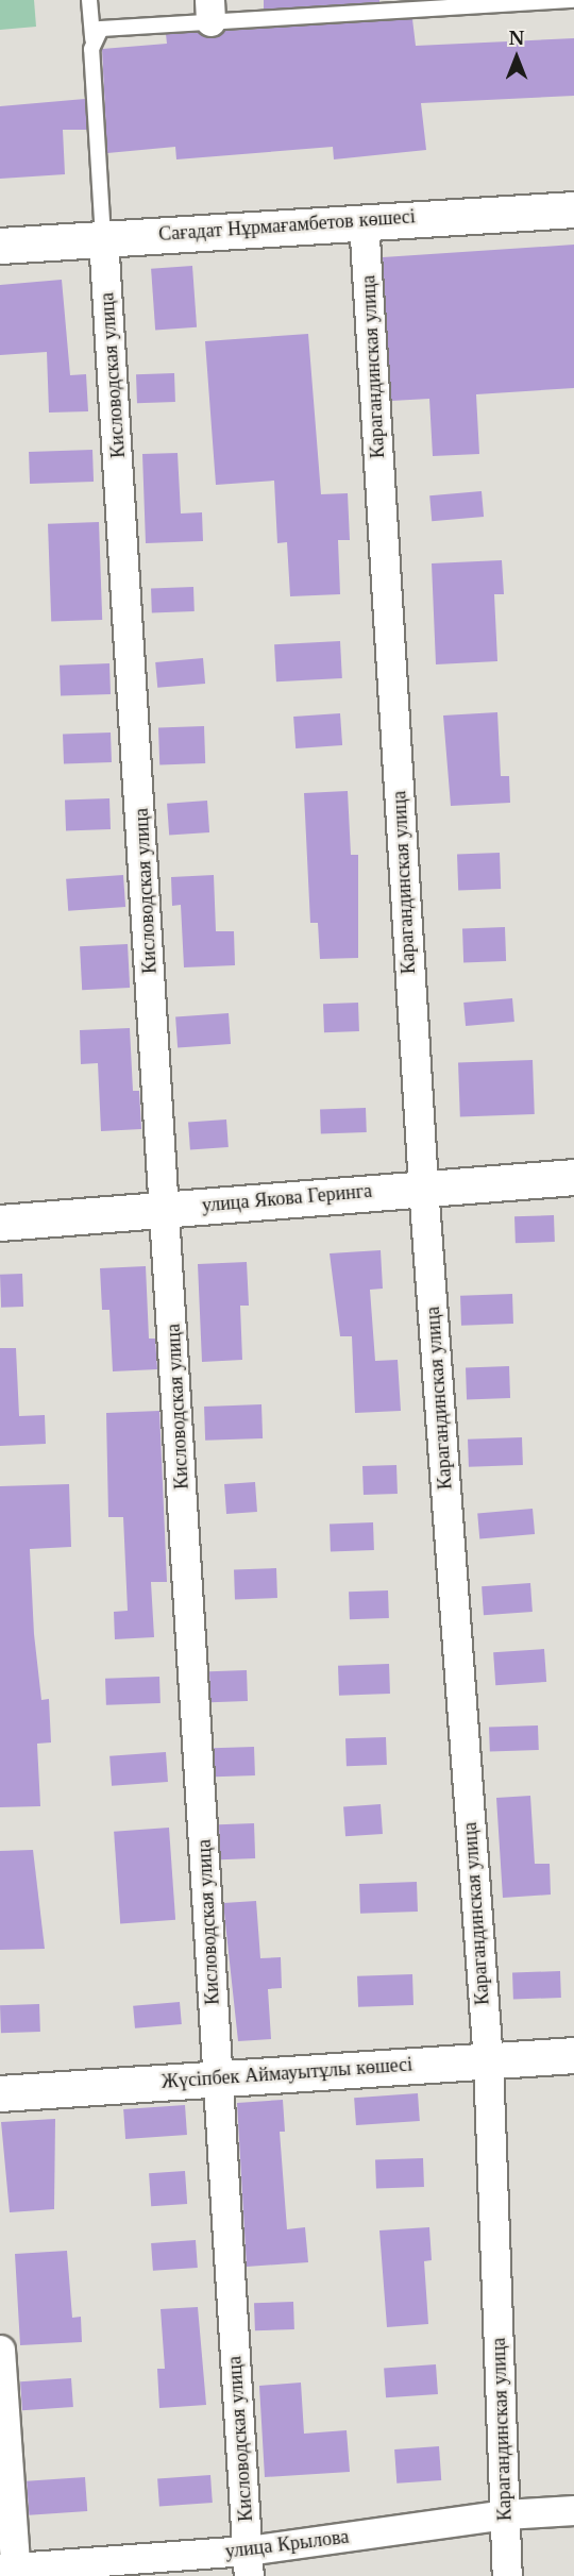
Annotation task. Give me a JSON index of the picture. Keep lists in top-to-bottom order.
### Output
{
  "streets": {
    "street": [
      "Сағадат Нұрмағамбетов көшесі",
      "Карагандинская улица",
      "Кисловодская улица",
      "улица Якова Геринга",
      "Жүсіпбек Аймауытұлы көшесі",
      "улица Крылова"
    ]
  },
  "crossings": [
    ["Сағадат Нұрмағамбетов көшесі", "Карагандинская улица"],
    ["Сағадат Нұрмағамбетов көшесі", "Кисловодская улица"],
    ["Карагандинская улица", "улица Якова Геринга"],
    ["Карагандинская улица", "Жүсіпбек Аймауытұлы көшесі"],
    ["Карагандинская улица", "улица Крылова"],
    ["Кисловодская улица", "улица Якова Геринга"],
    ["Кисловодская улица", "Жүсіпбек Аймауытұлы көшесі"],
    ["Кисловодская улица", "улица Крылова"]
  ],
  "north": "top"
}
